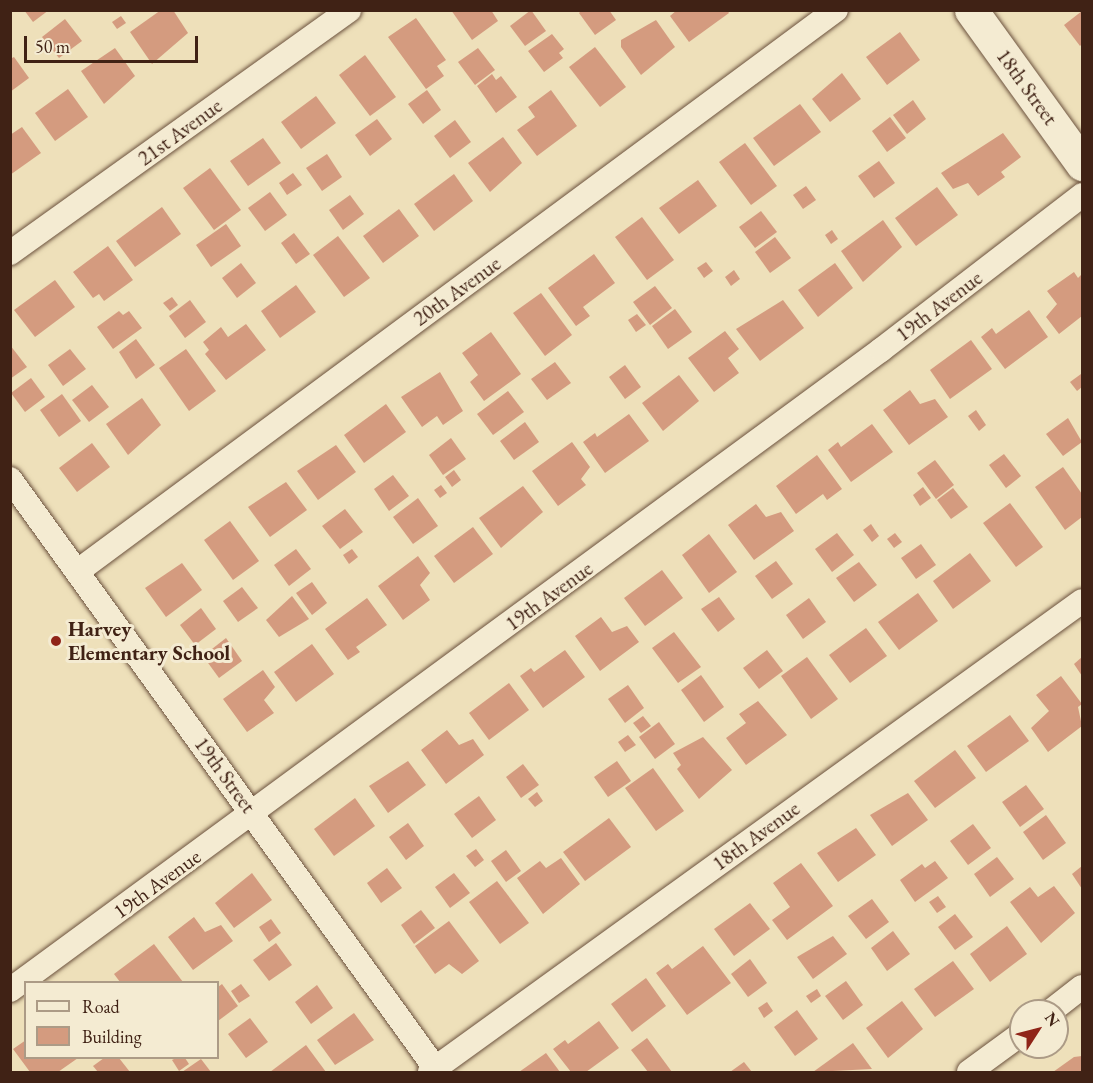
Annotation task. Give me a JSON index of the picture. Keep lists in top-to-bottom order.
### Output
{
  "streets": {
    "street": [
      "18th Street",
      "21st Avenue",
      "20th Avenue",
      "19th Avenue",
      "19th Street",
      "18th Avenue"
    ]
  },
  "crossings": [
    ["20th Avenue", "19th Street"],
    ["19th Avenue", "19th Street"],
    ["19th Street", "18th Avenue"]
  ],
  "places": ["Harvey Elementary School"],
  "legend": ["Road", "Building"],
  "scale_bar": "50 m",
  "north": "top right"
}
